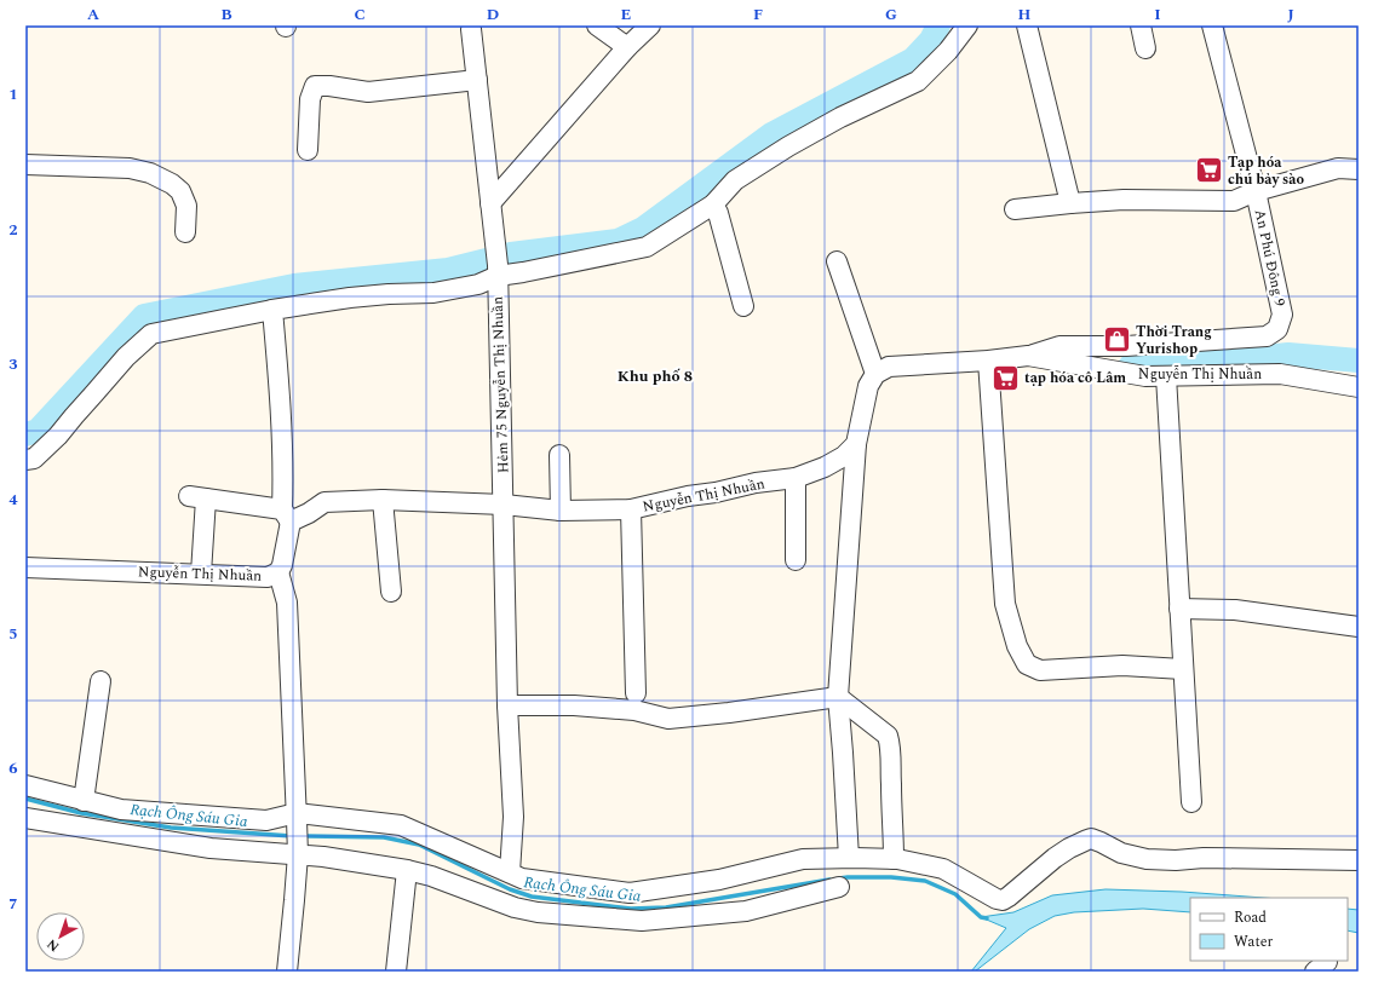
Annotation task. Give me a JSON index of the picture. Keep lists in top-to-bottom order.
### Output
{
  "streets": {
    "street": ["An Phú Đông 9", "Nguyễn Thị Nhuần", "Hẻm 75 Nguyễn Thị Nhuần"]
  },
  "crossings": [
    ["An Phú Đông 9", "Nguyễn Thị Nhuần"],
    ["Nguyễn Thị Nhuần", "Hẻm 75 Nguyễn Thị Nhuần"]
  ],
  "districts": ["Khu phố 8"],
  "water": ["Rạch Ông Sáu Gia"],
  "places": {
    "supermarket": ["Tạp hóa chú bảy sào", "tạp hóa cô Lâm"],
    "shop": ["Thời Trang Yurishop"]
  },
  "legend": ["Road", "Water"],
  "north": "bottom left",
  "grid": {
    "columns": [
      "A",
      "B",
      "C",
      "D",
      "E",
      "F",
      "G",
      "H",
      "I",
      "J"
    ],
    "rows": [
      "1",
      "2",
      "3",
      "4",
      "5",
      "6",
      "7"
    ]
  }
}
